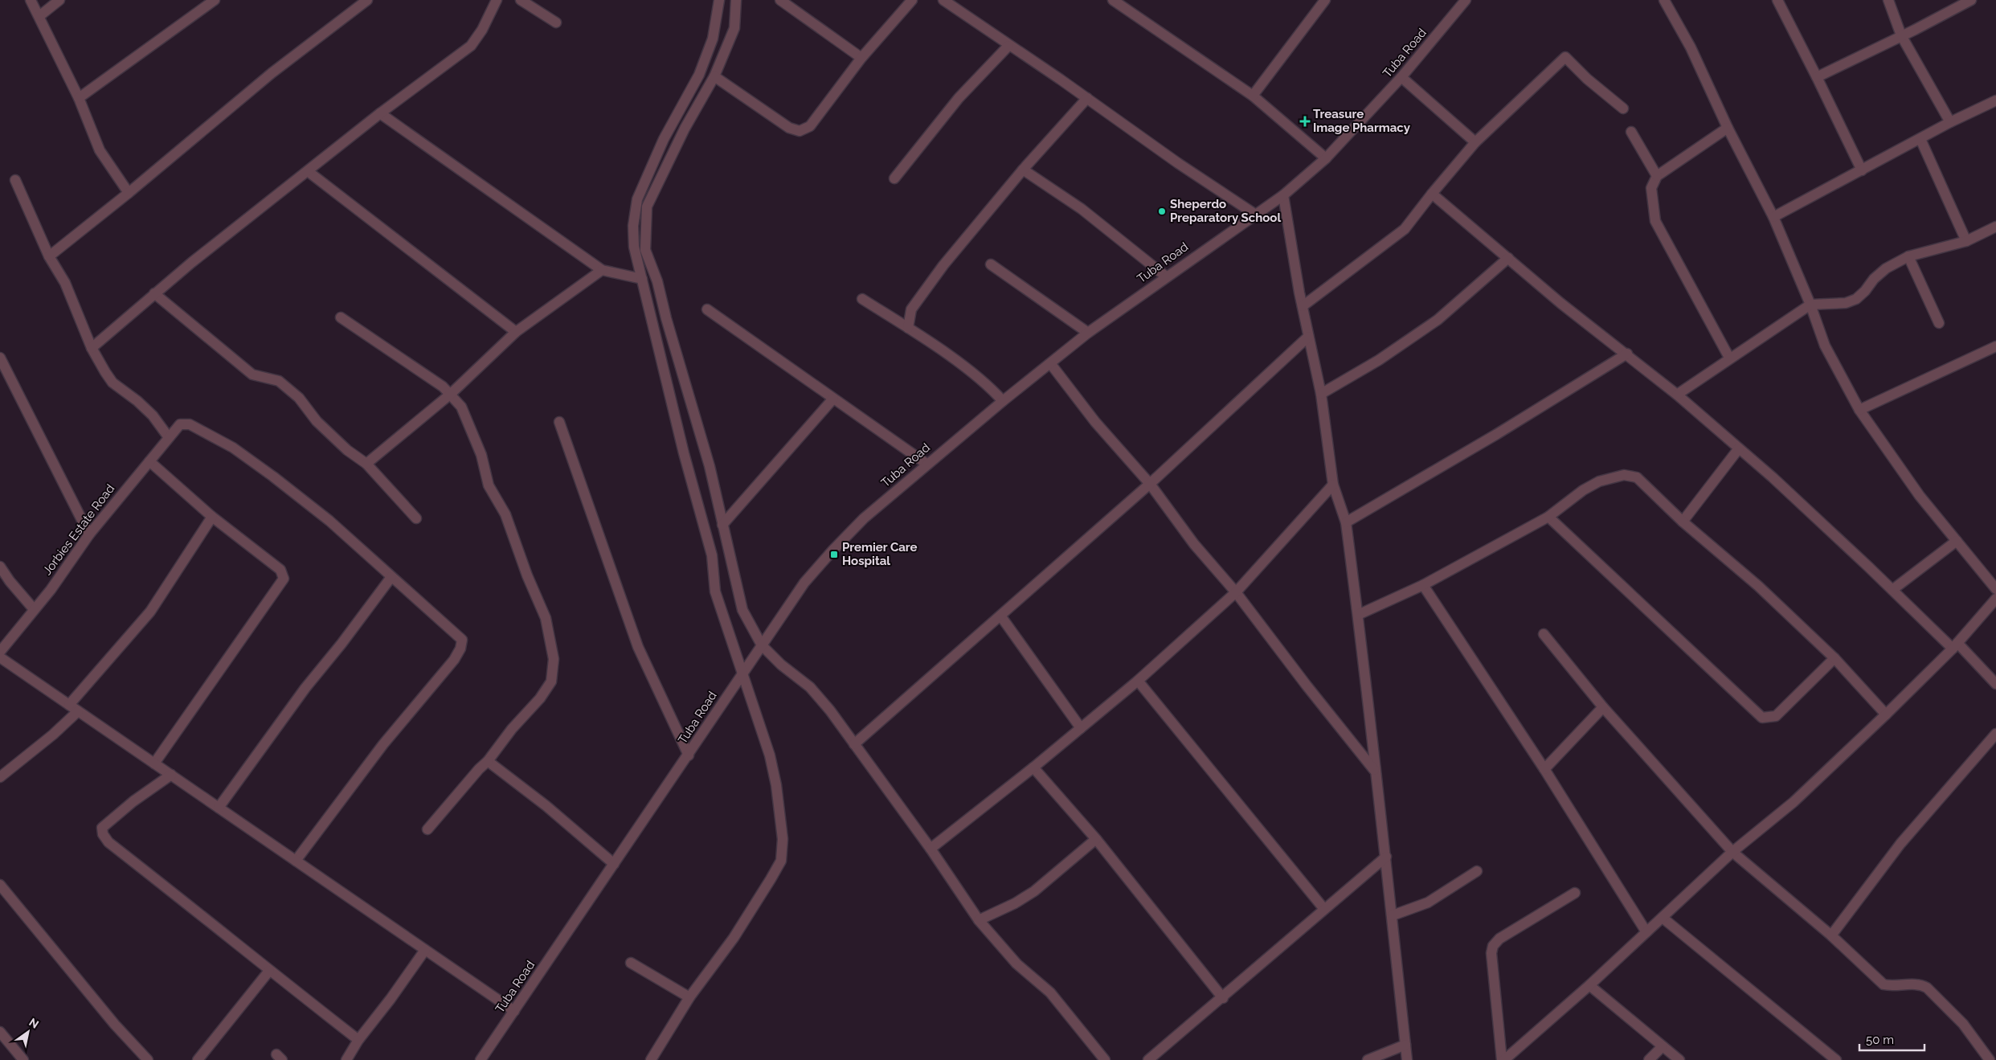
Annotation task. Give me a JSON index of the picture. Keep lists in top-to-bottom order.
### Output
{
  "streets": {
    "street": ["Tuba Road", "Jorbies Estate Road"]
  },
  "places": {
    "health": ["Treasure Image Pharmacy"],
    "other": ["Sheperdo Preparatory School"],
    "transit": ["Premier Care Hospital"]
  },
  "scale_bar": "50 m",
  "north": "top right"
}
